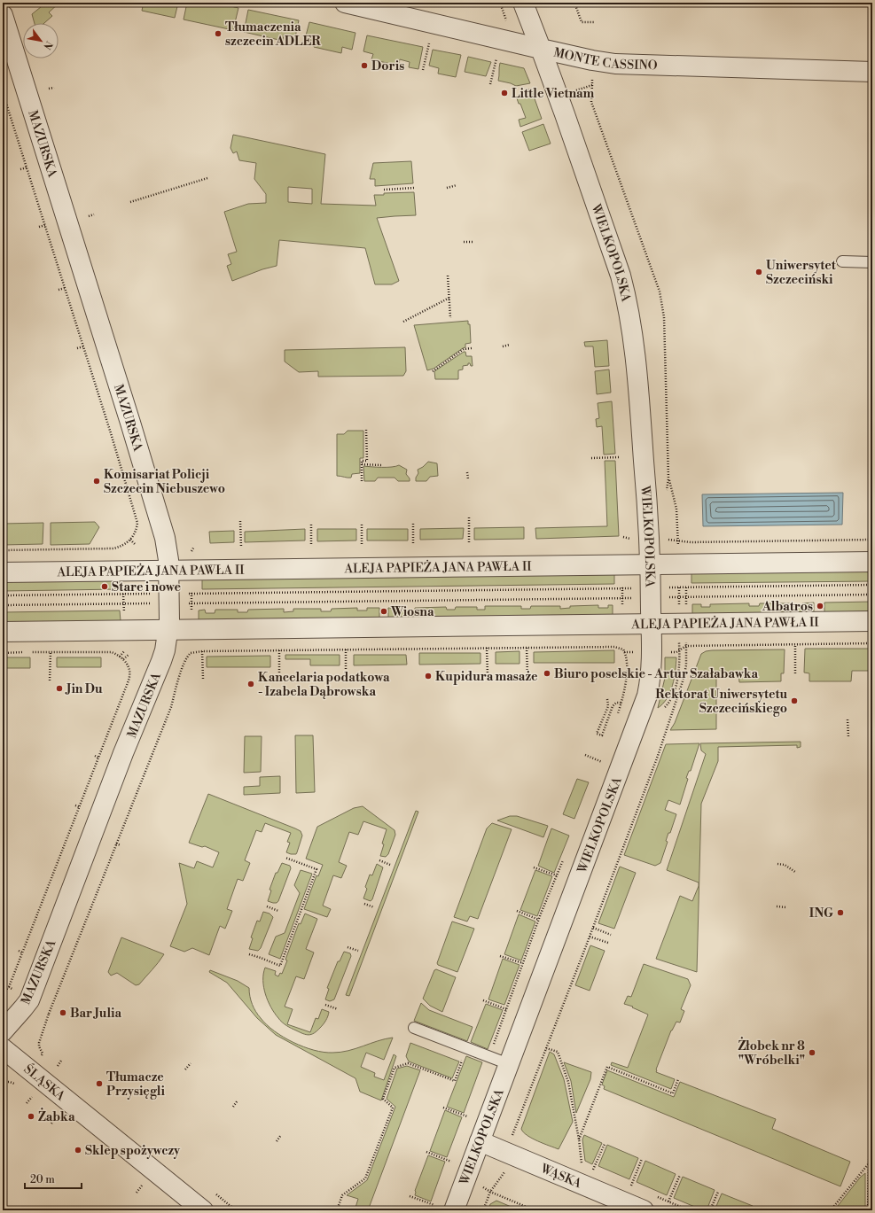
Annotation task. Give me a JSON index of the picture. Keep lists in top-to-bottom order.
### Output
{
  "streets": {
    "street": [
      "MONTE CASSINO",
      "MAZURSKA",
      "WIELKOPOLSKA",
      "ALEJA PAPIEŻA JANA PAWŁA II",
      "ŚLĄSKA",
      "WĄSKA"
    ]
  },
  "crossings": [
    ["MONTE CASSINO", "WIELKOPOLSKA"],
    ["MAZURSKA", "ALEJA PAPIEŻA JANA PAWŁA II"],
    ["WIELKOPOLSKA", "ALEJA PAPIEŻA JANA PAWŁA II"],
    ["WIELKOPOLSKA", "WĄSKA"]
  ],
  "places": [
    "Tłumaczenia szczecin ADLER",
    "Doris",
    "Little Vietnam",
    "Uniwersytet Szczeciński",
    "Komisariat Policji Szczecin Niebuszewo",
    "Stare i nowe",
    "Albatros",
    "Wiosna",
    "Biuro poselskie - Artur Szałabawka",
    "Kupidura masaże",
    "Kancelaria podatkowa - Izabela Dąbrowska",
    "Jin Du",
    "Rektorat Uniwersytetu Szczecińskiego",
    "ING",
    "Bar Julia",
    "Żłobek nr 8 \"Wróbelki\"",
    "Tłumacze Przysięgli",
    "Żabka",
    "Sklep spożywczy"
  ],
  "scale_bar": "20 m",
  "north": "bottom right"
}
